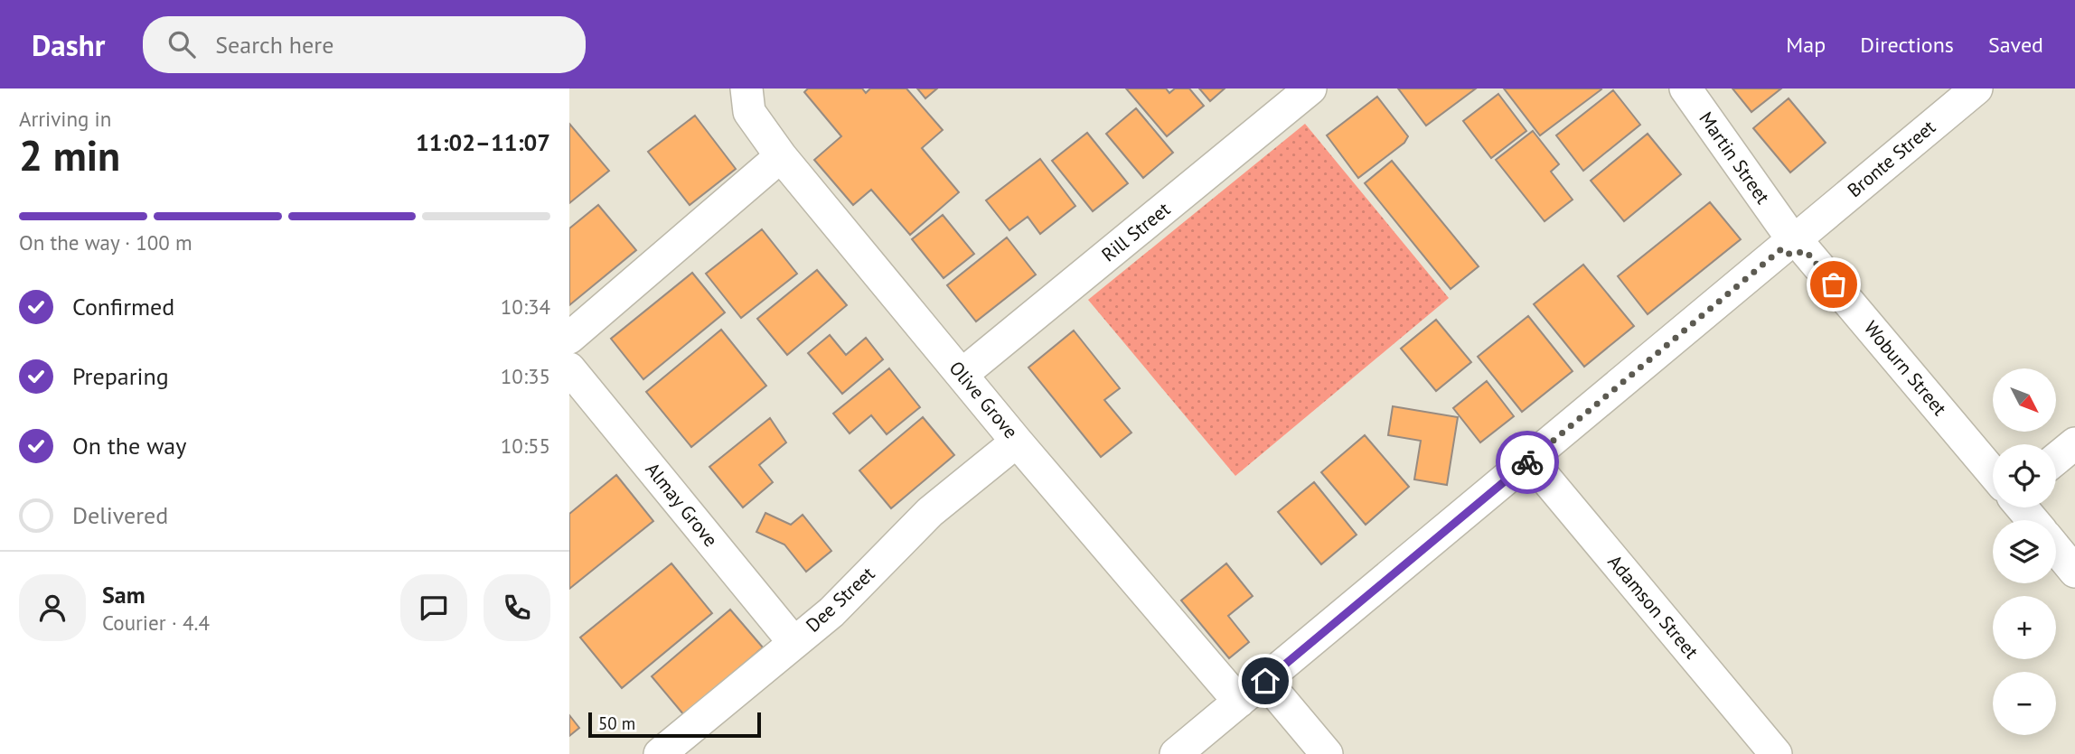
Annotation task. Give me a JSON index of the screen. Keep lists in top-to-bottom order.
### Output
{
  "streets": {
    "street": [
      "Martin Street",
      "Bronte Street",
      "Rill Street",
      "Woburn Street",
      "Olive Grove",
      "Almay Grove",
      "Dee Street",
      "Adamson Street"
    ]
  },
  "crossings": [
    ["Martin Street", "Bronte Street"],
    ["Martin Street", "Woburn Street"],
    ["Bronte Street", "Woburn Street"],
    ["Bronte Street", "Olive Grove"],
    ["Bronte Street", "Adamson Street"],
    ["Rill Street", "Olive Grove"],
    ["Olive Grove", "Dee Street"],
    ["Almay Grove", "Dee Street"]
  ],
  "scale_bar": "50 m",
  "north": "bottom right",
  "page": {
    "header": "Dashr",
    "search": "Search here",
    "nav": ["Map", "Directions", "Saved"],
    "heading": ["2 min", "Arriving in", "11:02–11:07"],
    "panel": ["Sam", "Courier · 4.4"],
    "bar": "On the way · 100 m",
    "list": [
      ["Confirmed", "10:34"],
      ["Preparing", "10:35"],
      ["On the way", "10:55"],
      "Delivered"
    ],
    "map_buttons": ["+", "−"],
    "scale": "50 m"
  }
}
